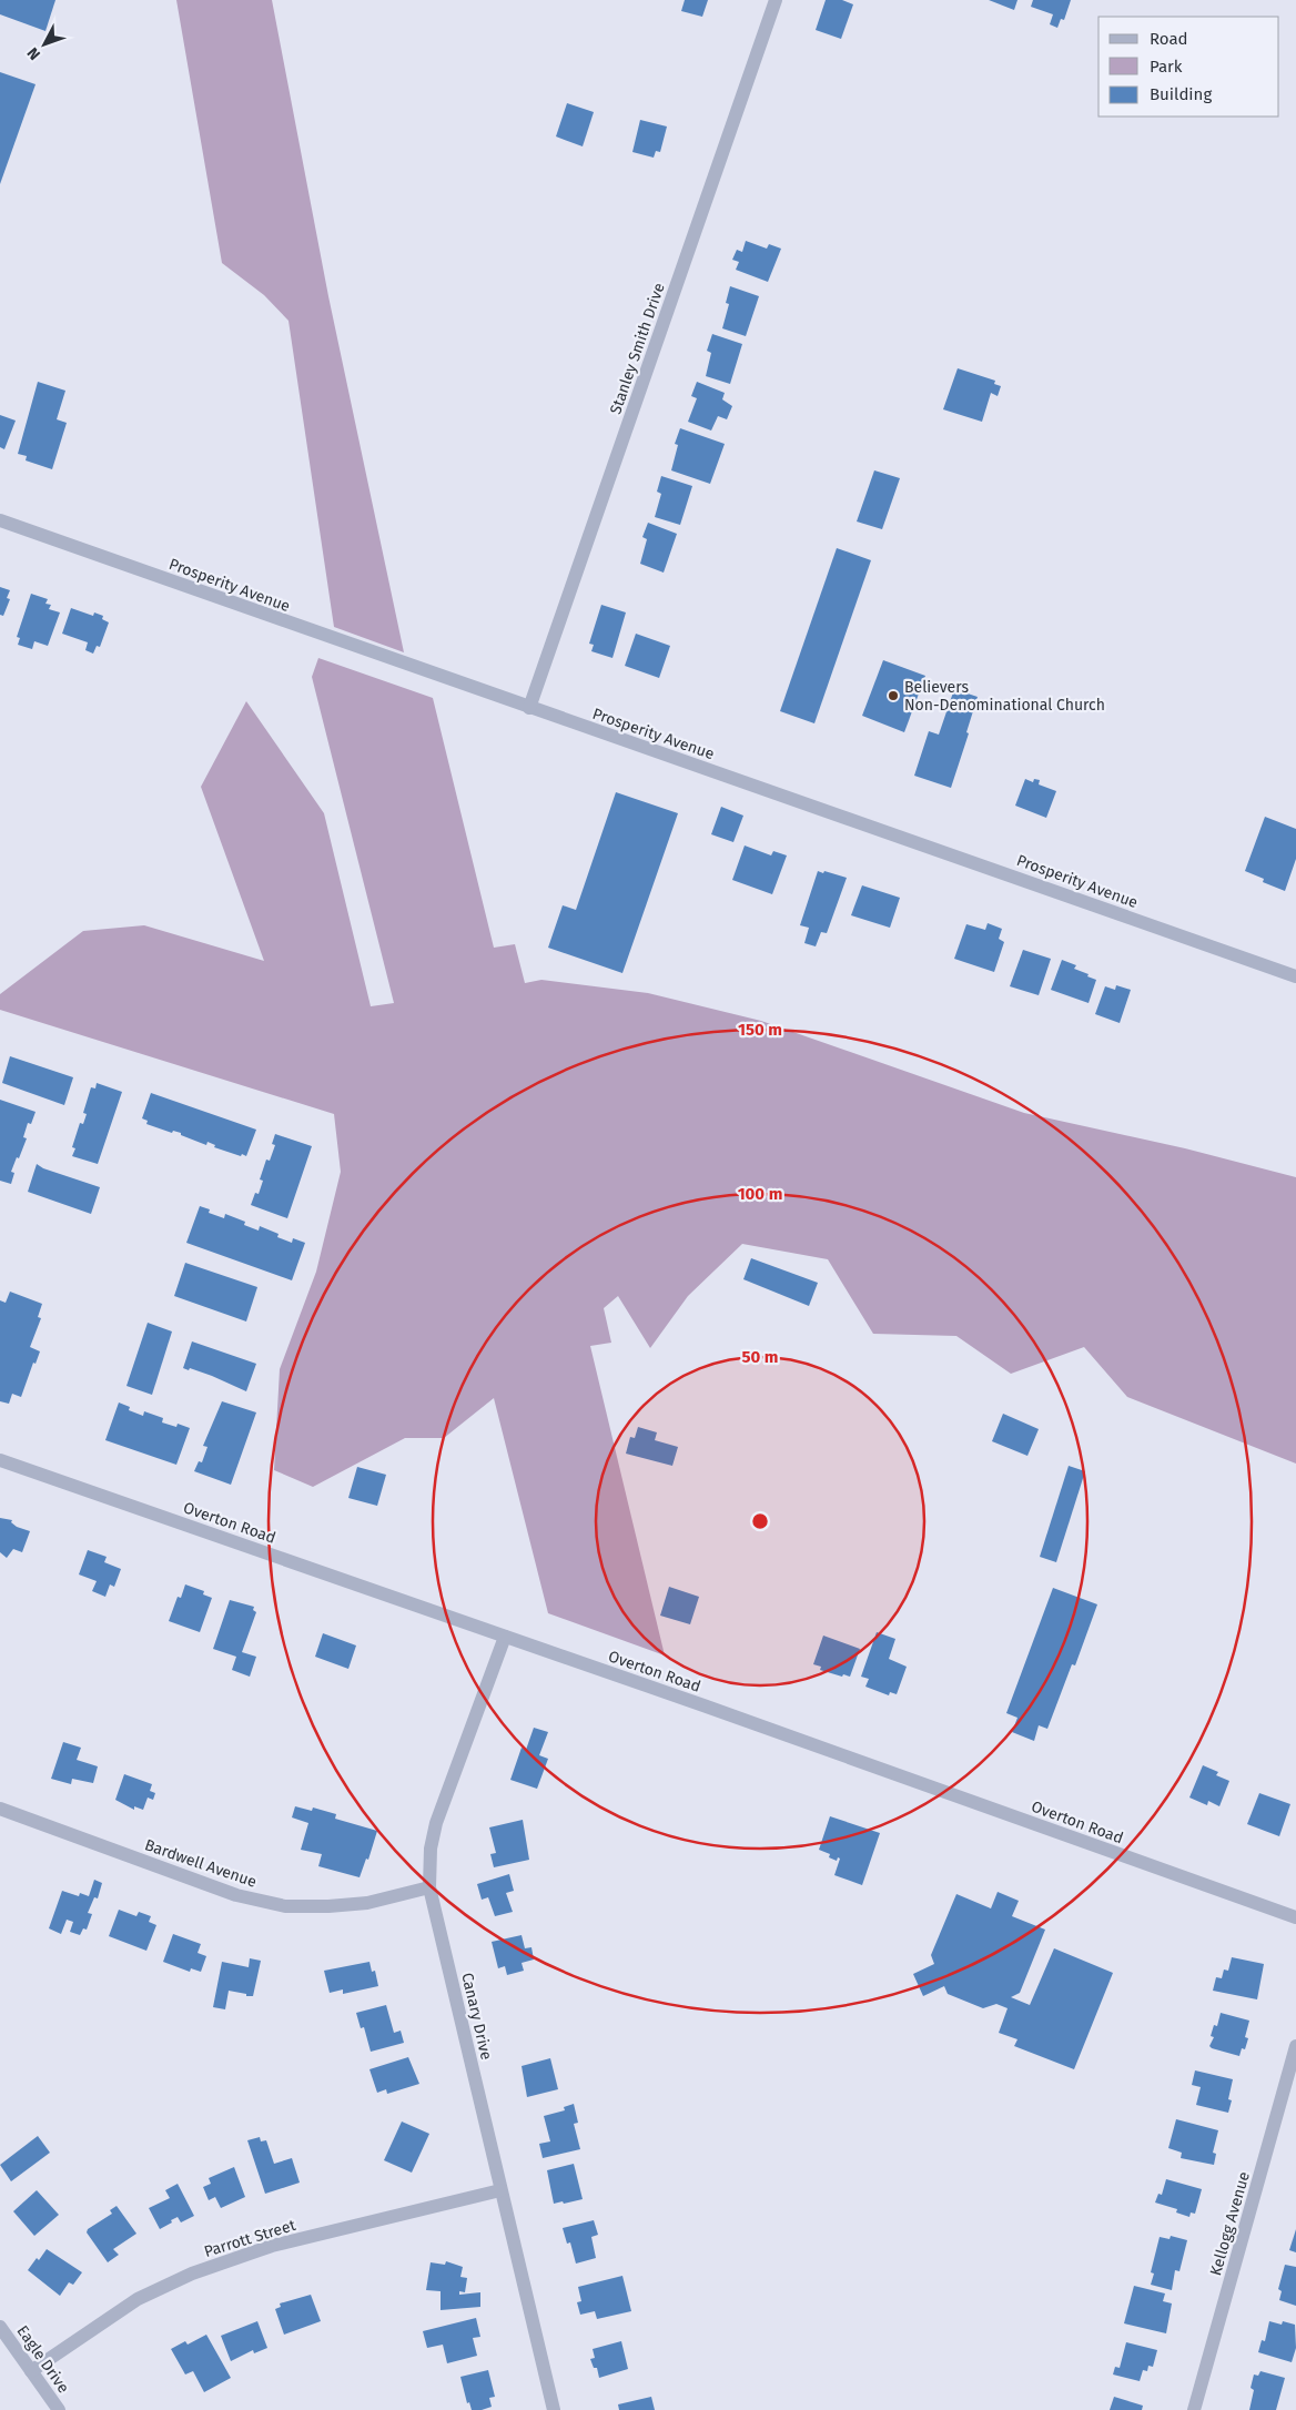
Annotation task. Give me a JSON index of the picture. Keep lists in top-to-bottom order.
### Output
{
  "streets": {
    "street": [
      "Stanley Smith Drive",
      "Prosperity Avenue",
      "Overton Road",
      "Bardwell Avenue",
      "Canary Drive",
      "Kellogg Avenue",
      "Parrott Street",
      "Eagle Drive"
    ]
  },
  "crossings": [
    ["Stanley Smith Drive", "Prosperity Avenue"],
    ["Overton Road", "Canary Drive"],
    ["Bardwell Avenue", "Canary Drive"],
    ["Canary Drive", "Parrott Street"],
    ["Parrott Street", "Eagle Drive"]
  ],
  "places": ["Believers Non-Denominational Church"],
  "legend": ["Road", "Park", "Building"],
  "north": "bottom left",
  "rings": ["150 m", "100 m", "50 m"]
}
